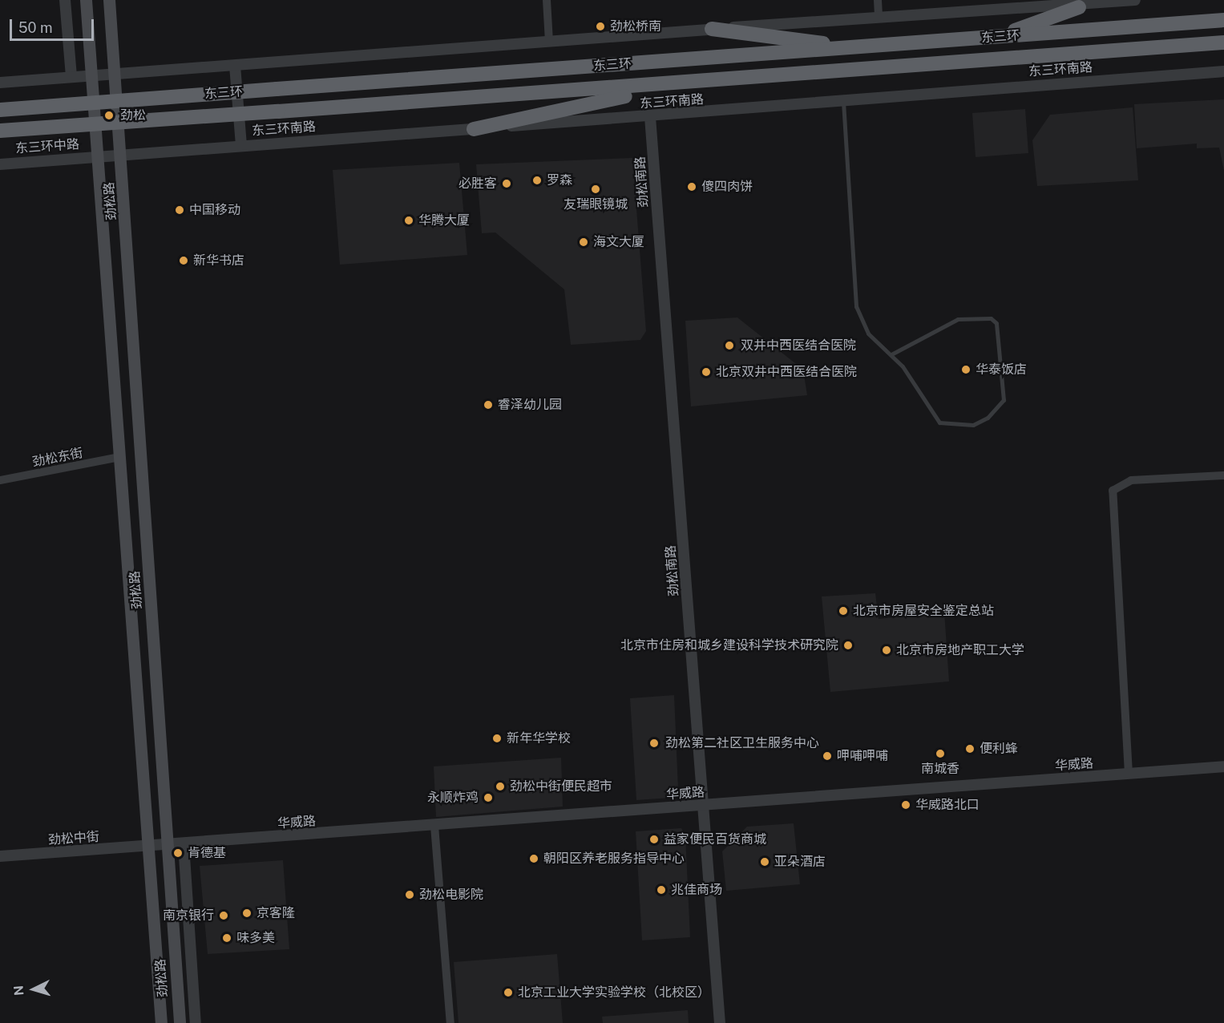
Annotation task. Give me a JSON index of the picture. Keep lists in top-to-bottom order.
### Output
{
  "streets": {
    "highway": ["东三环"],
    "main road": ["劲松路"],
    "street": [
      "东三环南路",
      "东三环中路",
      "劲松南路",
      "劲松东街",
      "华威路",
      "劲松中街"
    ]
  },
  "crossings": [
    ["东三环南路", "东三环中路"],
    ["东三环南路", "劲松南路"],
    ["东三环南路", "劲松路"],
    ["东三环中路", "劲松路"],
    ["劲松南路", "华威路"],
    ["劲松路", "劲松东街"],
    ["劲松路", "华威路"],
    ["劲松路", "劲松中街"],
    ["华威路", "劲松中街"]
  ],
  "places": [
    "劲松桥南",
    "劲松",
    "罗森",
    "必胜客",
    "傻四肉饼",
    "友瑞眼镜城",
    "中国移动",
    "华腾大厦",
    "海文大厦",
    "新华书店",
    "双井中西医结合医院",
    "华泰饭店",
    "北京双井中西医结合医院",
    "睿泽幼儿园",
    "北京市房屋安全鉴定总站",
    "北京市住房和城乡建设科学技术研究院",
    "北京市房地产职工大学",
    "新年华学校",
    "劲松第二社区卫生服务中心",
    "便利蜂",
    "南城香",
    "呷哺呷哺",
    "劲松中街便民超市",
    "永顺炸鸡",
    "华威路北口",
    "益家便民百货商城",
    "肯德基",
    "朝阳区养老服务指导中心",
    "亚朵酒店",
    "兆佳商场",
    "劲松电影院",
    "京客隆",
    "南京银行",
    "味多美",
    "北京工业大学实验学校（北校区）"
  ],
  "scale_bar": "50 m",
  "north": "left"
}
